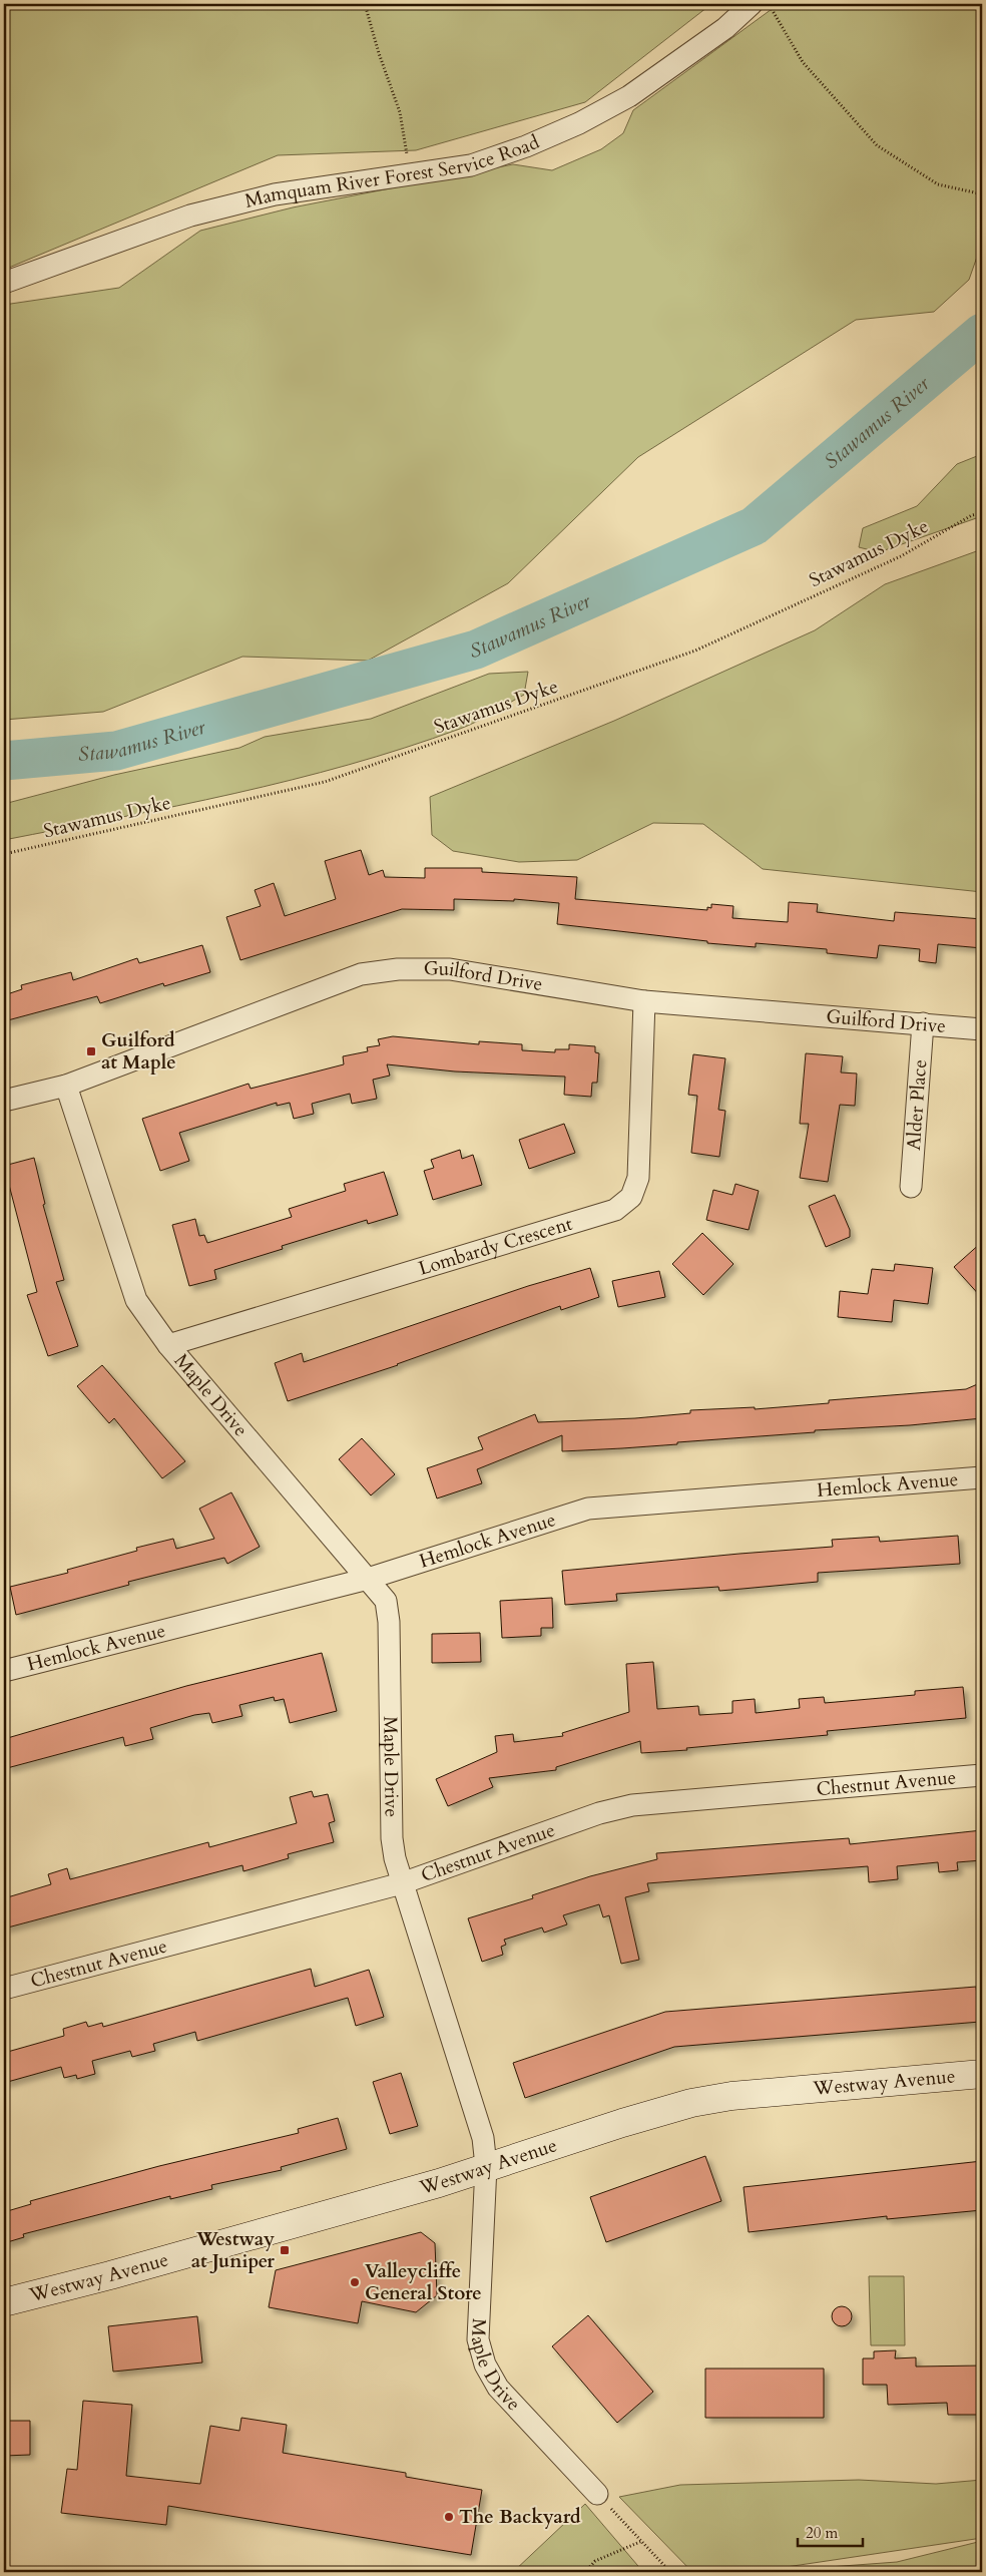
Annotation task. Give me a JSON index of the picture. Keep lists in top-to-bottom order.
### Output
{
  "streets": {
    "street": [
      "Mamquam River Forest Service Road",
      "Guilford Drive",
      "Alder Place",
      "Lombardy Crescent",
      "Maple Drive",
      "Hemlock Avenue",
      "Chestnut Avenue",
      "Westway Avenue"
    ],
    "path": ["Stawamus Dyke"]
  },
  "crossings": [
    ["Guilford Drive", "Alder Place"],
    ["Guilford Drive", "Lombardy Crescent"],
    ["Guilford Drive", "Maple Drive"],
    ["Lombardy Crescent", "Maple Drive"],
    ["Maple Drive", "Hemlock Avenue"],
    ["Maple Drive", "Chestnut Avenue"],
    ["Maple Drive", "Westway Avenue"]
  ],
  "water": ["Stawamus River"],
  "places": {
    "transit": ["Guilford at Maple", "Westway at Juniper"],
    "other": ["Valleycliffe General Store", "The Backyard"]
  },
  "scale_bar": "20 m"
}
